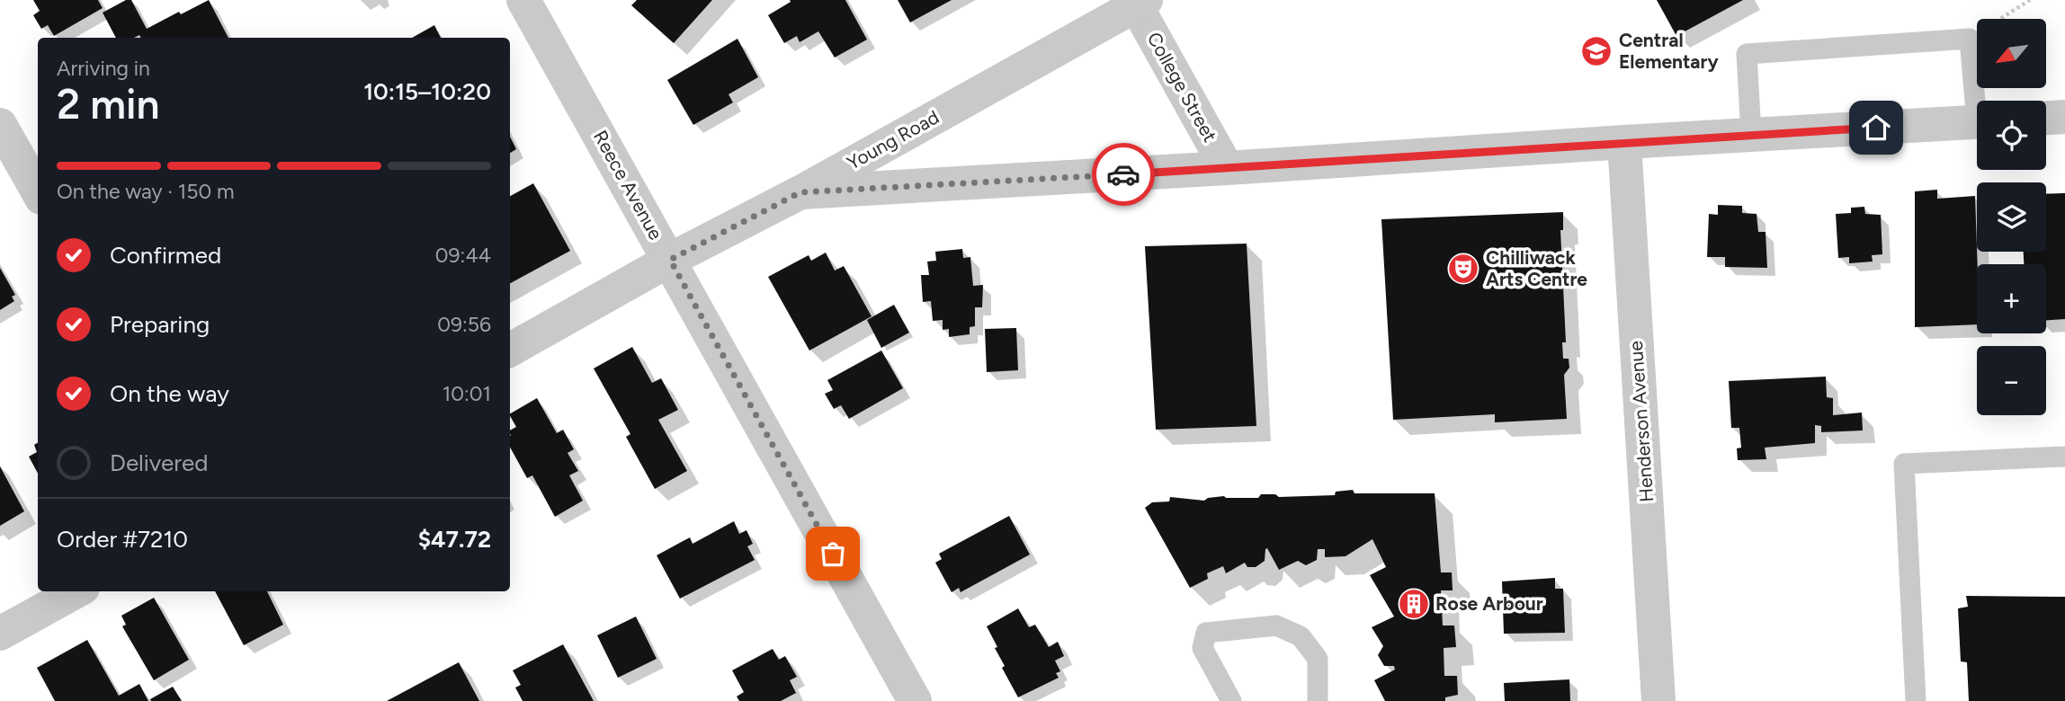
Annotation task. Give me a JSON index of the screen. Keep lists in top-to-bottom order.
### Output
{
  "streets": {
    "street": [
      "College Street",
      "Young Road",
      "Reece Avenue",
      "Henderson Avenue"
    ]
  },
  "crossings": [
    ["College Street", "Young Road"],
    ["College Street", "Henderson Avenue"],
    ["Young Road", "Reece Avenue"]
  ],
  "places": {
    "school or university": ["Central Elementary"],
    "theatre": ["Chilliwack Arts Centre"],
    "building": ["Rose Arbour"]
  },
  "north": "bottom left",
  "page": {
    "map_buttons": ["+", "−"],
    "heading": ["2 min", "Arriving in", "10:15–10:20"],
    "panel": ["Order #7210", "$47.72"],
    "bar": "On the way · 150 m",
    "list": [
      ["Confirmed", "09:44"],
      ["Preparing", "09:56"],
      ["On the way", "10:01"],
      "Delivered"
    ]
  }
}
